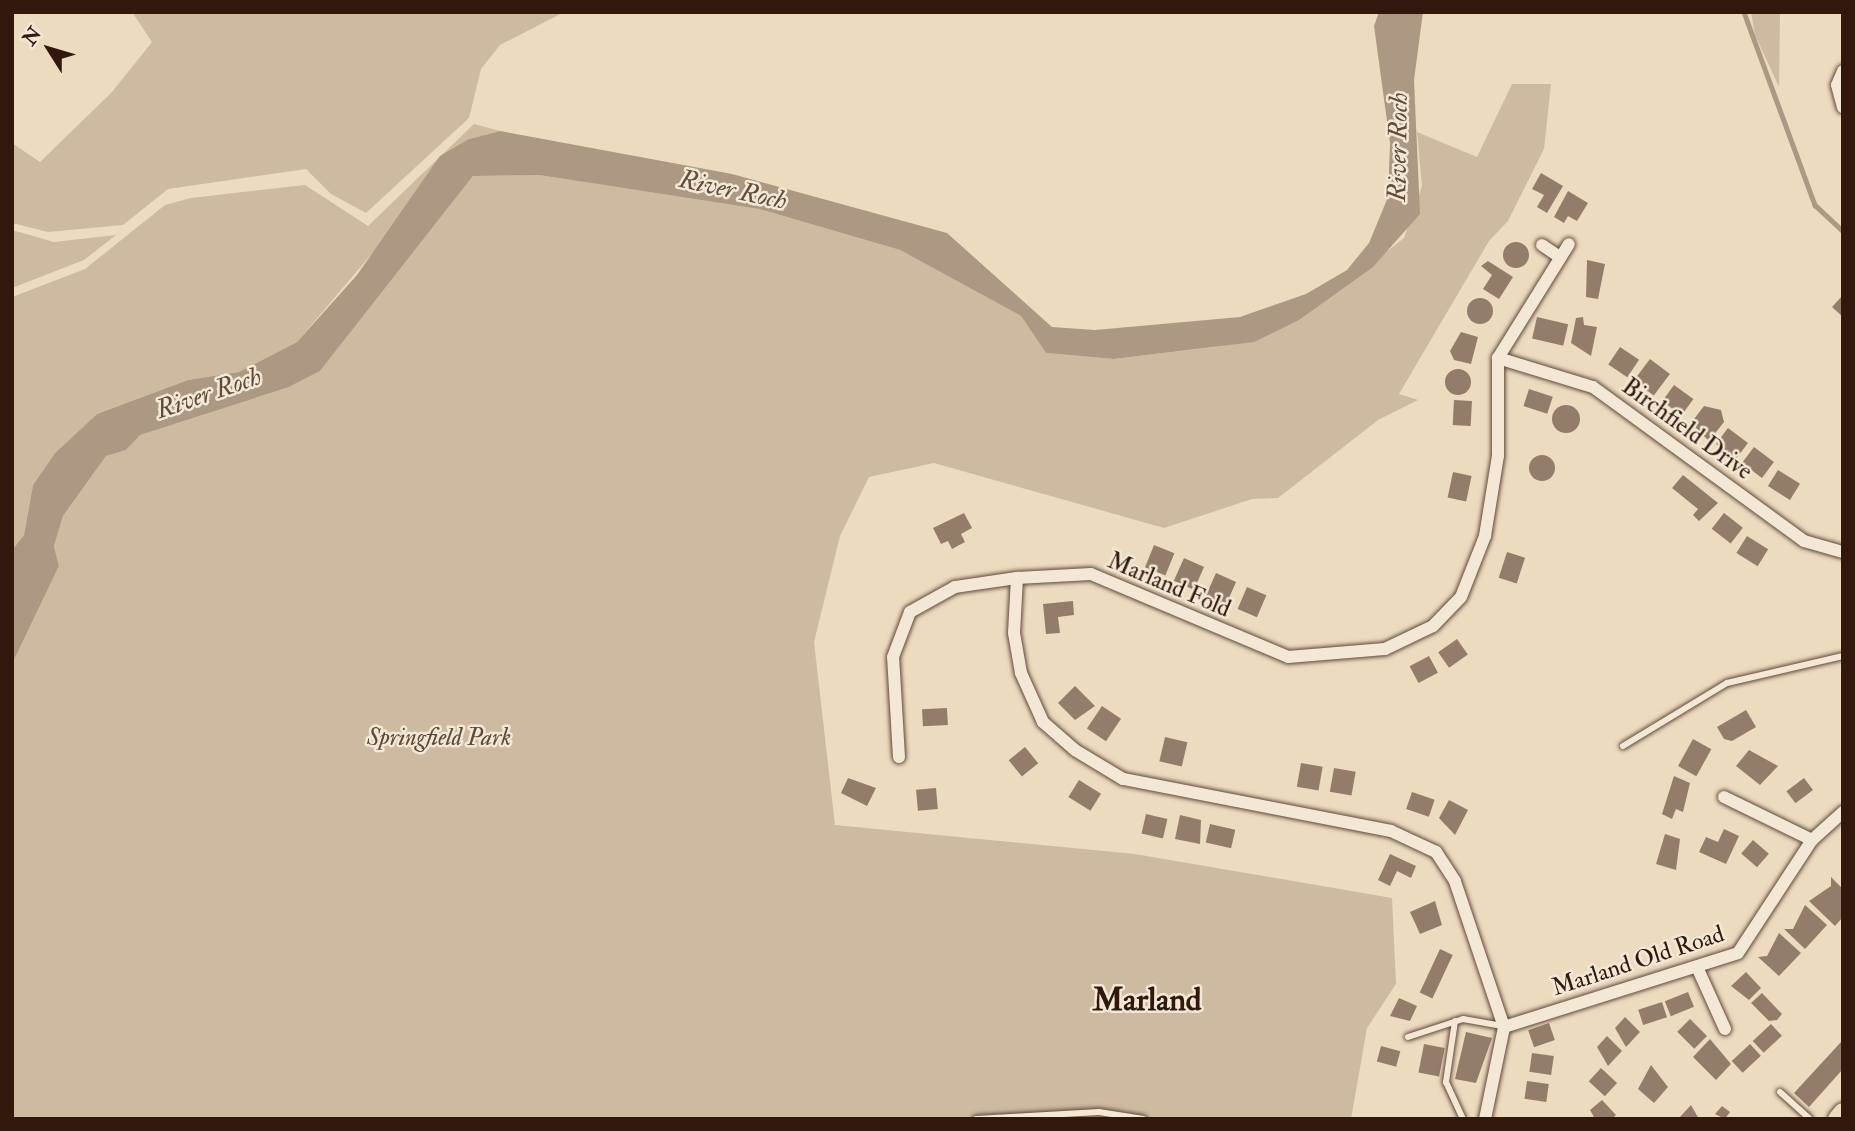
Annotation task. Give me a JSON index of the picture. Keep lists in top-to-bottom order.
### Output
{
  "streets": {
    "street": ["Birchfield Drive", "Marland Fold", "Marland Old Road"]
  },
  "crossings": [
    ["Birchfield Drive", "Marland Fold"]
  ],
  "districts": ["Marland"],
  "water": ["River Roch"],
  "parks": ["Springfield Park"],
  "north": "top left"
}
